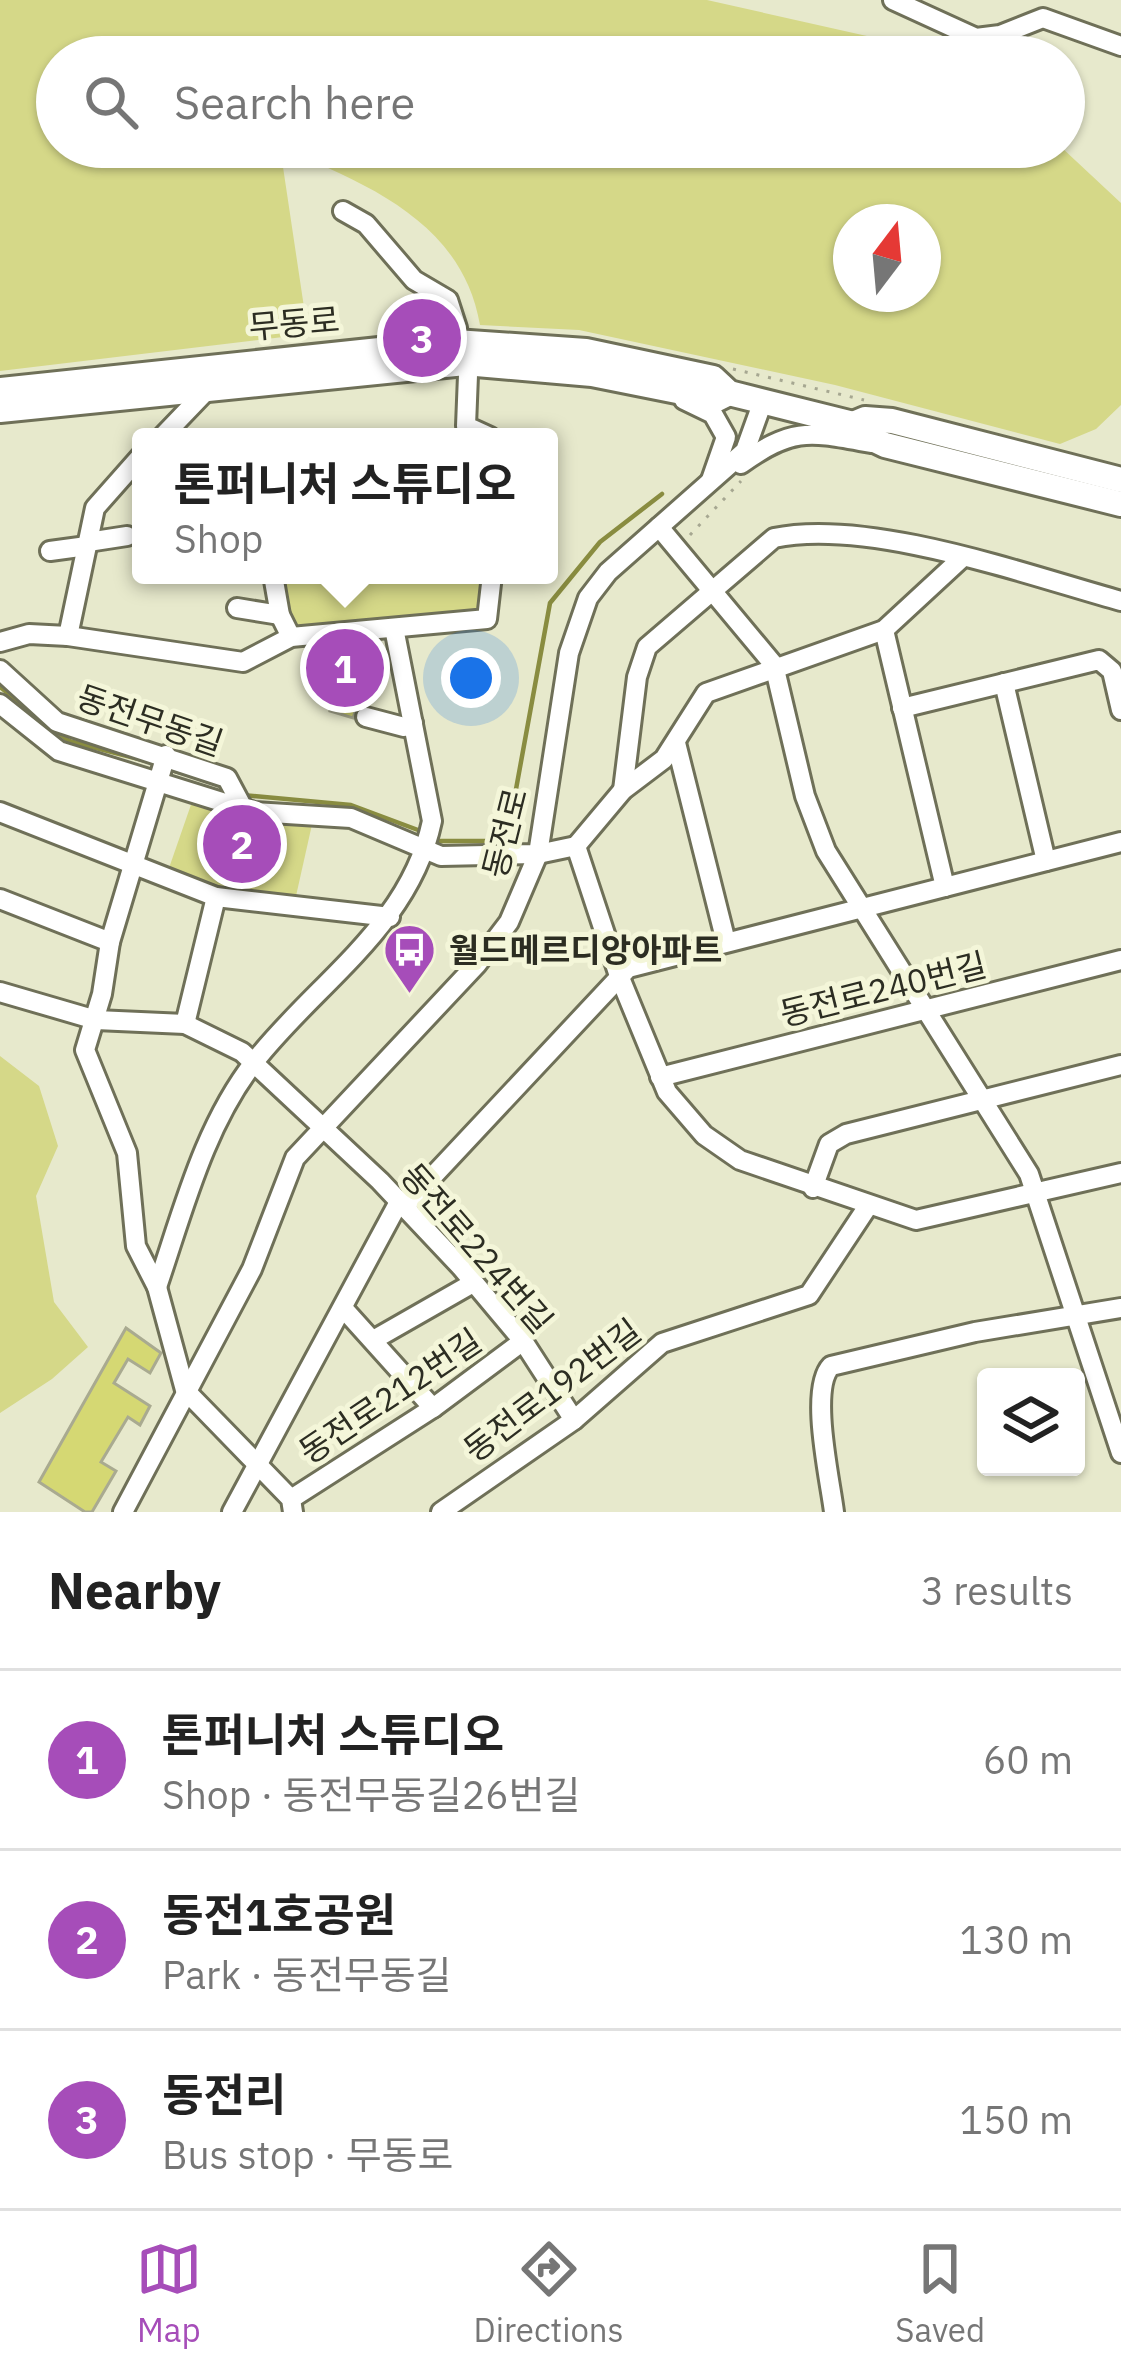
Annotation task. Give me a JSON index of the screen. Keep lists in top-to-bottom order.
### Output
{
  "streets": {
    "main road": ["무동로"],
    "street": [
      "동전무동길",
      "동전로",
      "동전로240번길",
      "동전로224번길",
      "동전로192번길",
      "동전로212번길"
    ]
  },
  "crossings": [
    ["무동로", "동전로"],
    ["동전로", "동전로224번길"],
    ["동전로", "동전로212번길"],
    ["동전로224번길", "동전로192번길"],
    ["동전로224번길", "동전로212번길"]
  ],
  "places": {
    "bus stop": ["월드메르디앙아파트"]
  },
  "north": "top",
  "page": {
    "search": "Search here",
    "pins": ["3", "1", "2"],
    "popup": ["톤퍼니처 스튜디오", "Shop"],
    "heading": ["Nearby", "3 results"],
    "list": [
      {
        "mark": "1",
        "name": "톤퍼니처 스튜디오",
        "note": "Shop · 동전무동길26번길",
        "value": "60 m"
      },
      {
        "mark": "2",
        "name": "동전1호공원",
        "note": "Park · 동전무동길",
        "value": "130 m"
      },
      {
        "mark": "3",
        "name": "동전리",
        "note": "Bus stop · 무동로",
        "value": "150 m"
      }
    ],
    "nav": ["Map", "Directions", "Saved"]
  }
}
